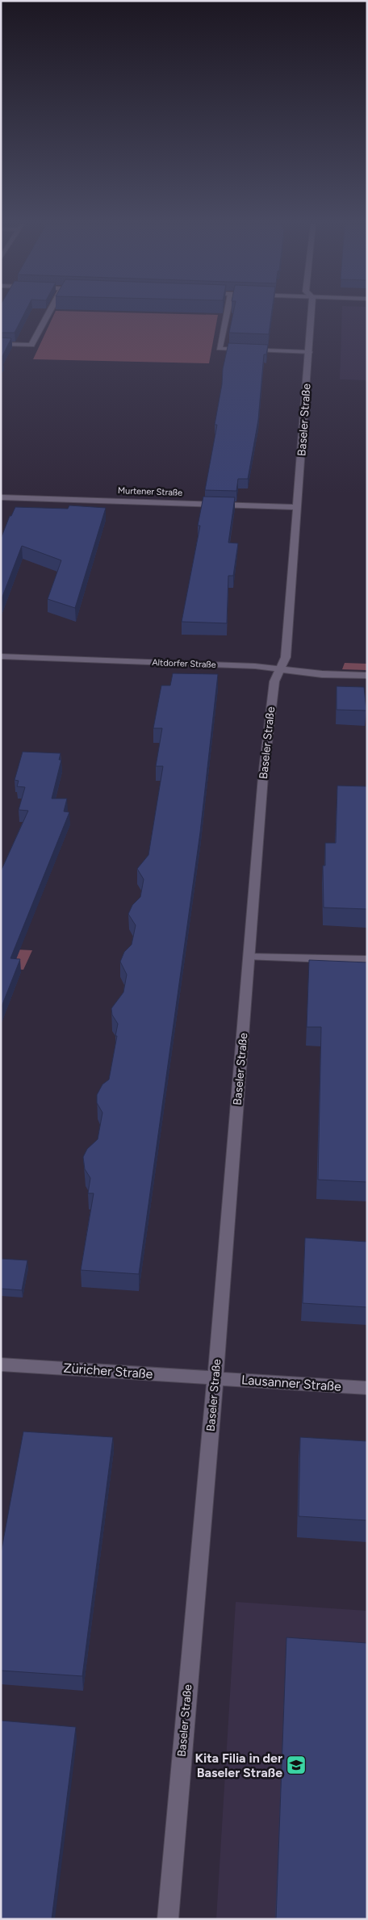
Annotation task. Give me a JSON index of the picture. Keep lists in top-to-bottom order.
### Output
{
  "streets": {
    "street": [
      "Baseler Straße",
      "Murtener Straße",
      "Altdorfer Straße",
      "Züricher Straße",
      "Lausanner Straße"
    ]
  },
  "crossings": [
    ["Baseler Straße", "Murtener Straße"],
    ["Baseler Straße", "Altdorfer Straße"],
    ["Baseler Straße", "Züricher Straße"],
    ["Baseler Straße", "Lausanner Straße"],
    ["Züricher Straße", "Lausanner Straße"]
  ],
  "places": {
    "school or university": ["Kita Filia in der Baseler Straße"]
  }
}
